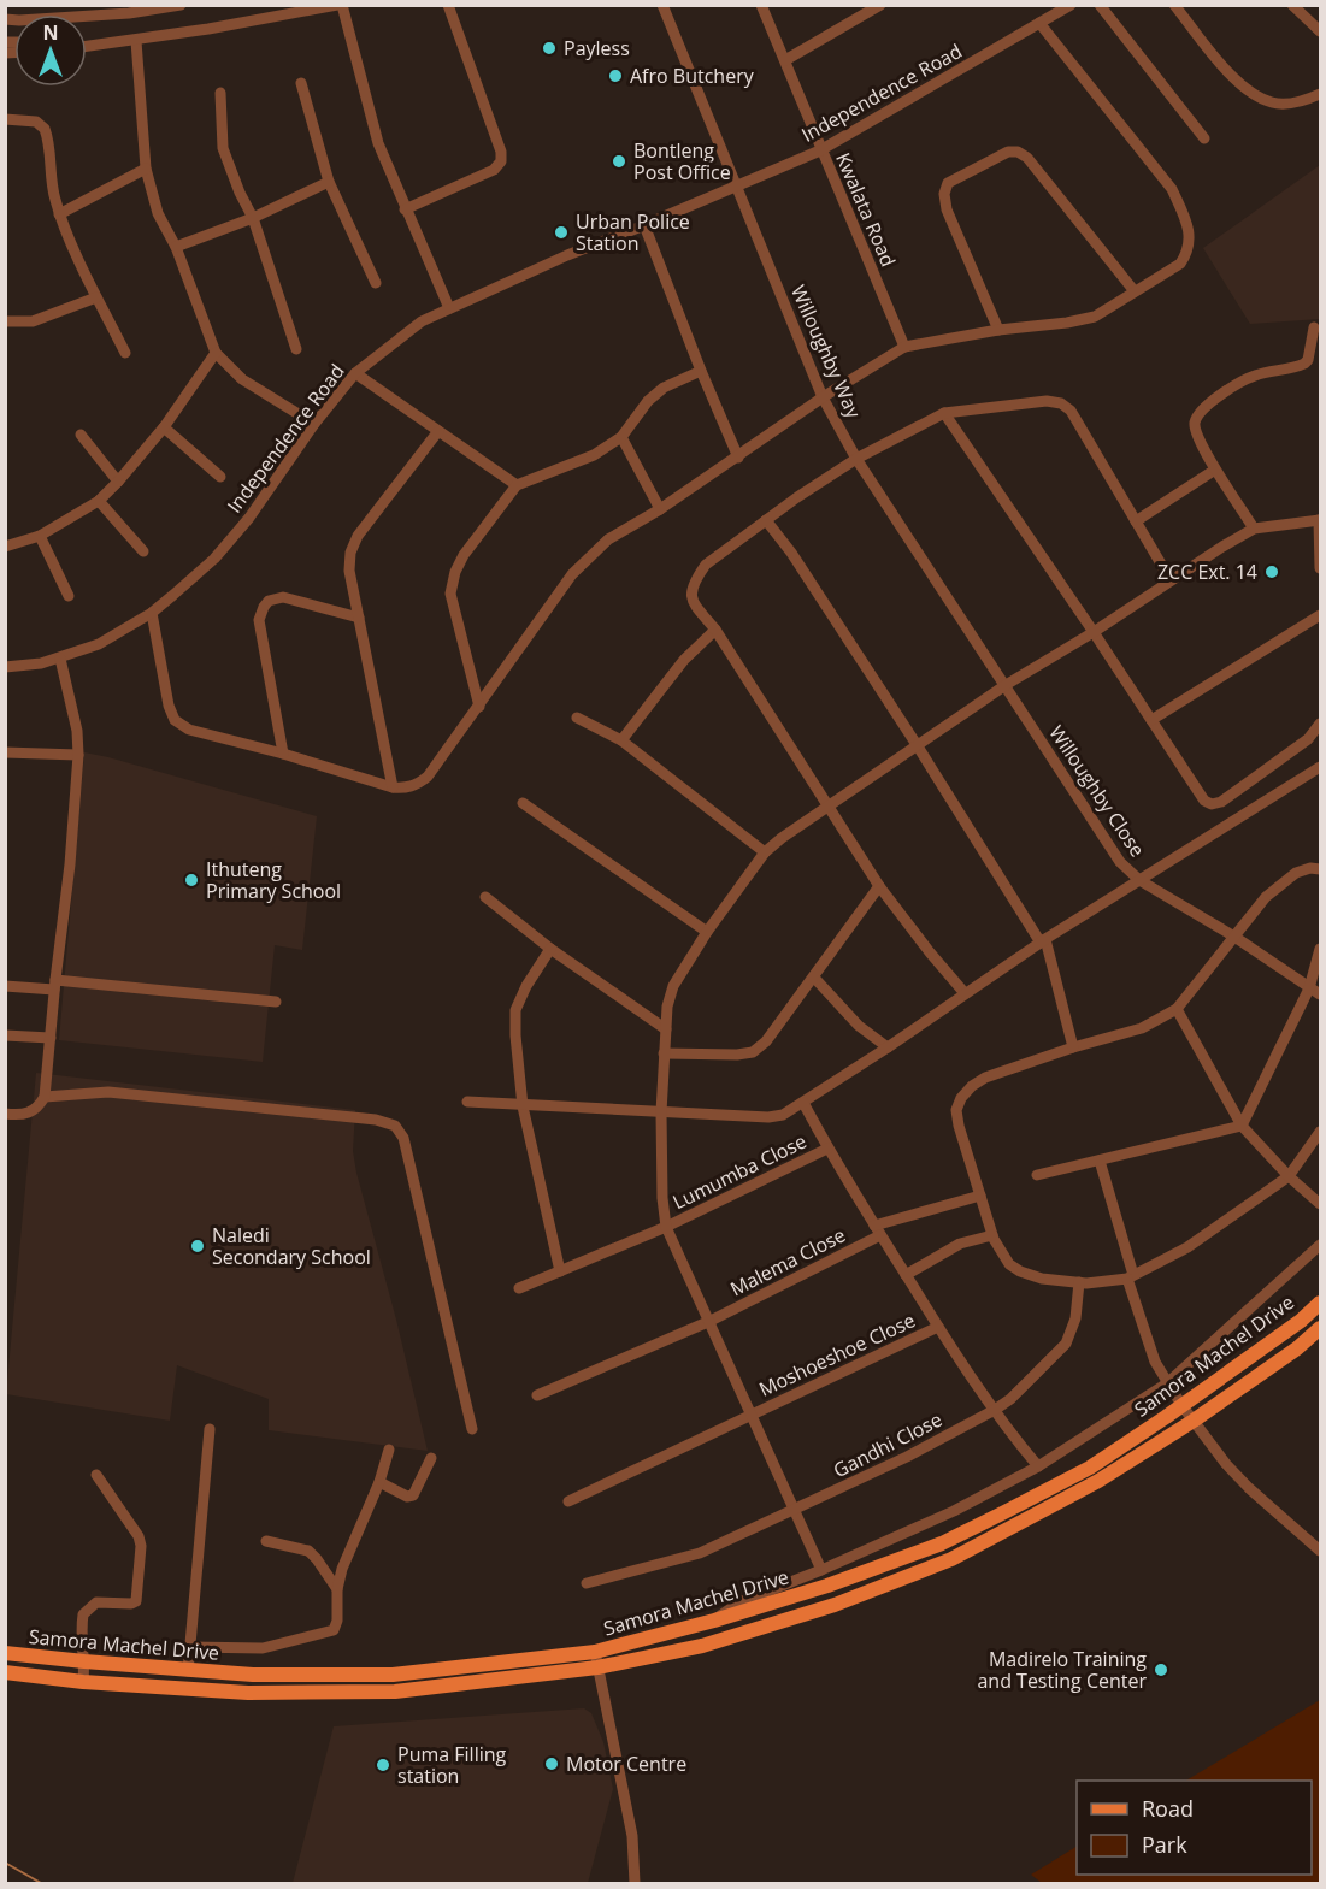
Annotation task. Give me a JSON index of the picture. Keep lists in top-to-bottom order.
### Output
{
  "streets": {
    "main road": ["Samora Machel Drive"],
    "street": [
      "Independence Road",
      "Kwalata Road",
      "Willoughby Way",
      "Willoughby Close",
      "Lumumba Close",
      "Malema Close",
      "Moshoeshoe Close",
      "Gandhi Close"
    ]
  },
  "crossings": [
    ["Independence Road", "Kwalata Road"],
    ["Independence Road", "Willoughby Way"],
    ["Willoughby Way", "Willoughby Close"]
  ],
  "places": [
    "Payless",
    "Afro Butchery",
    "Bontleng Post Office",
    "Urban Police Station",
    "ZCC Ext. 14",
    "Ithuteng Primary School",
    "Naledi Secondary School",
    "Madirelo Training and Testing Center",
    "Motor Centre",
    "Puma Filling station"
  ],
  "legend": ["Road", "Park"],
  "north": "top"
}
